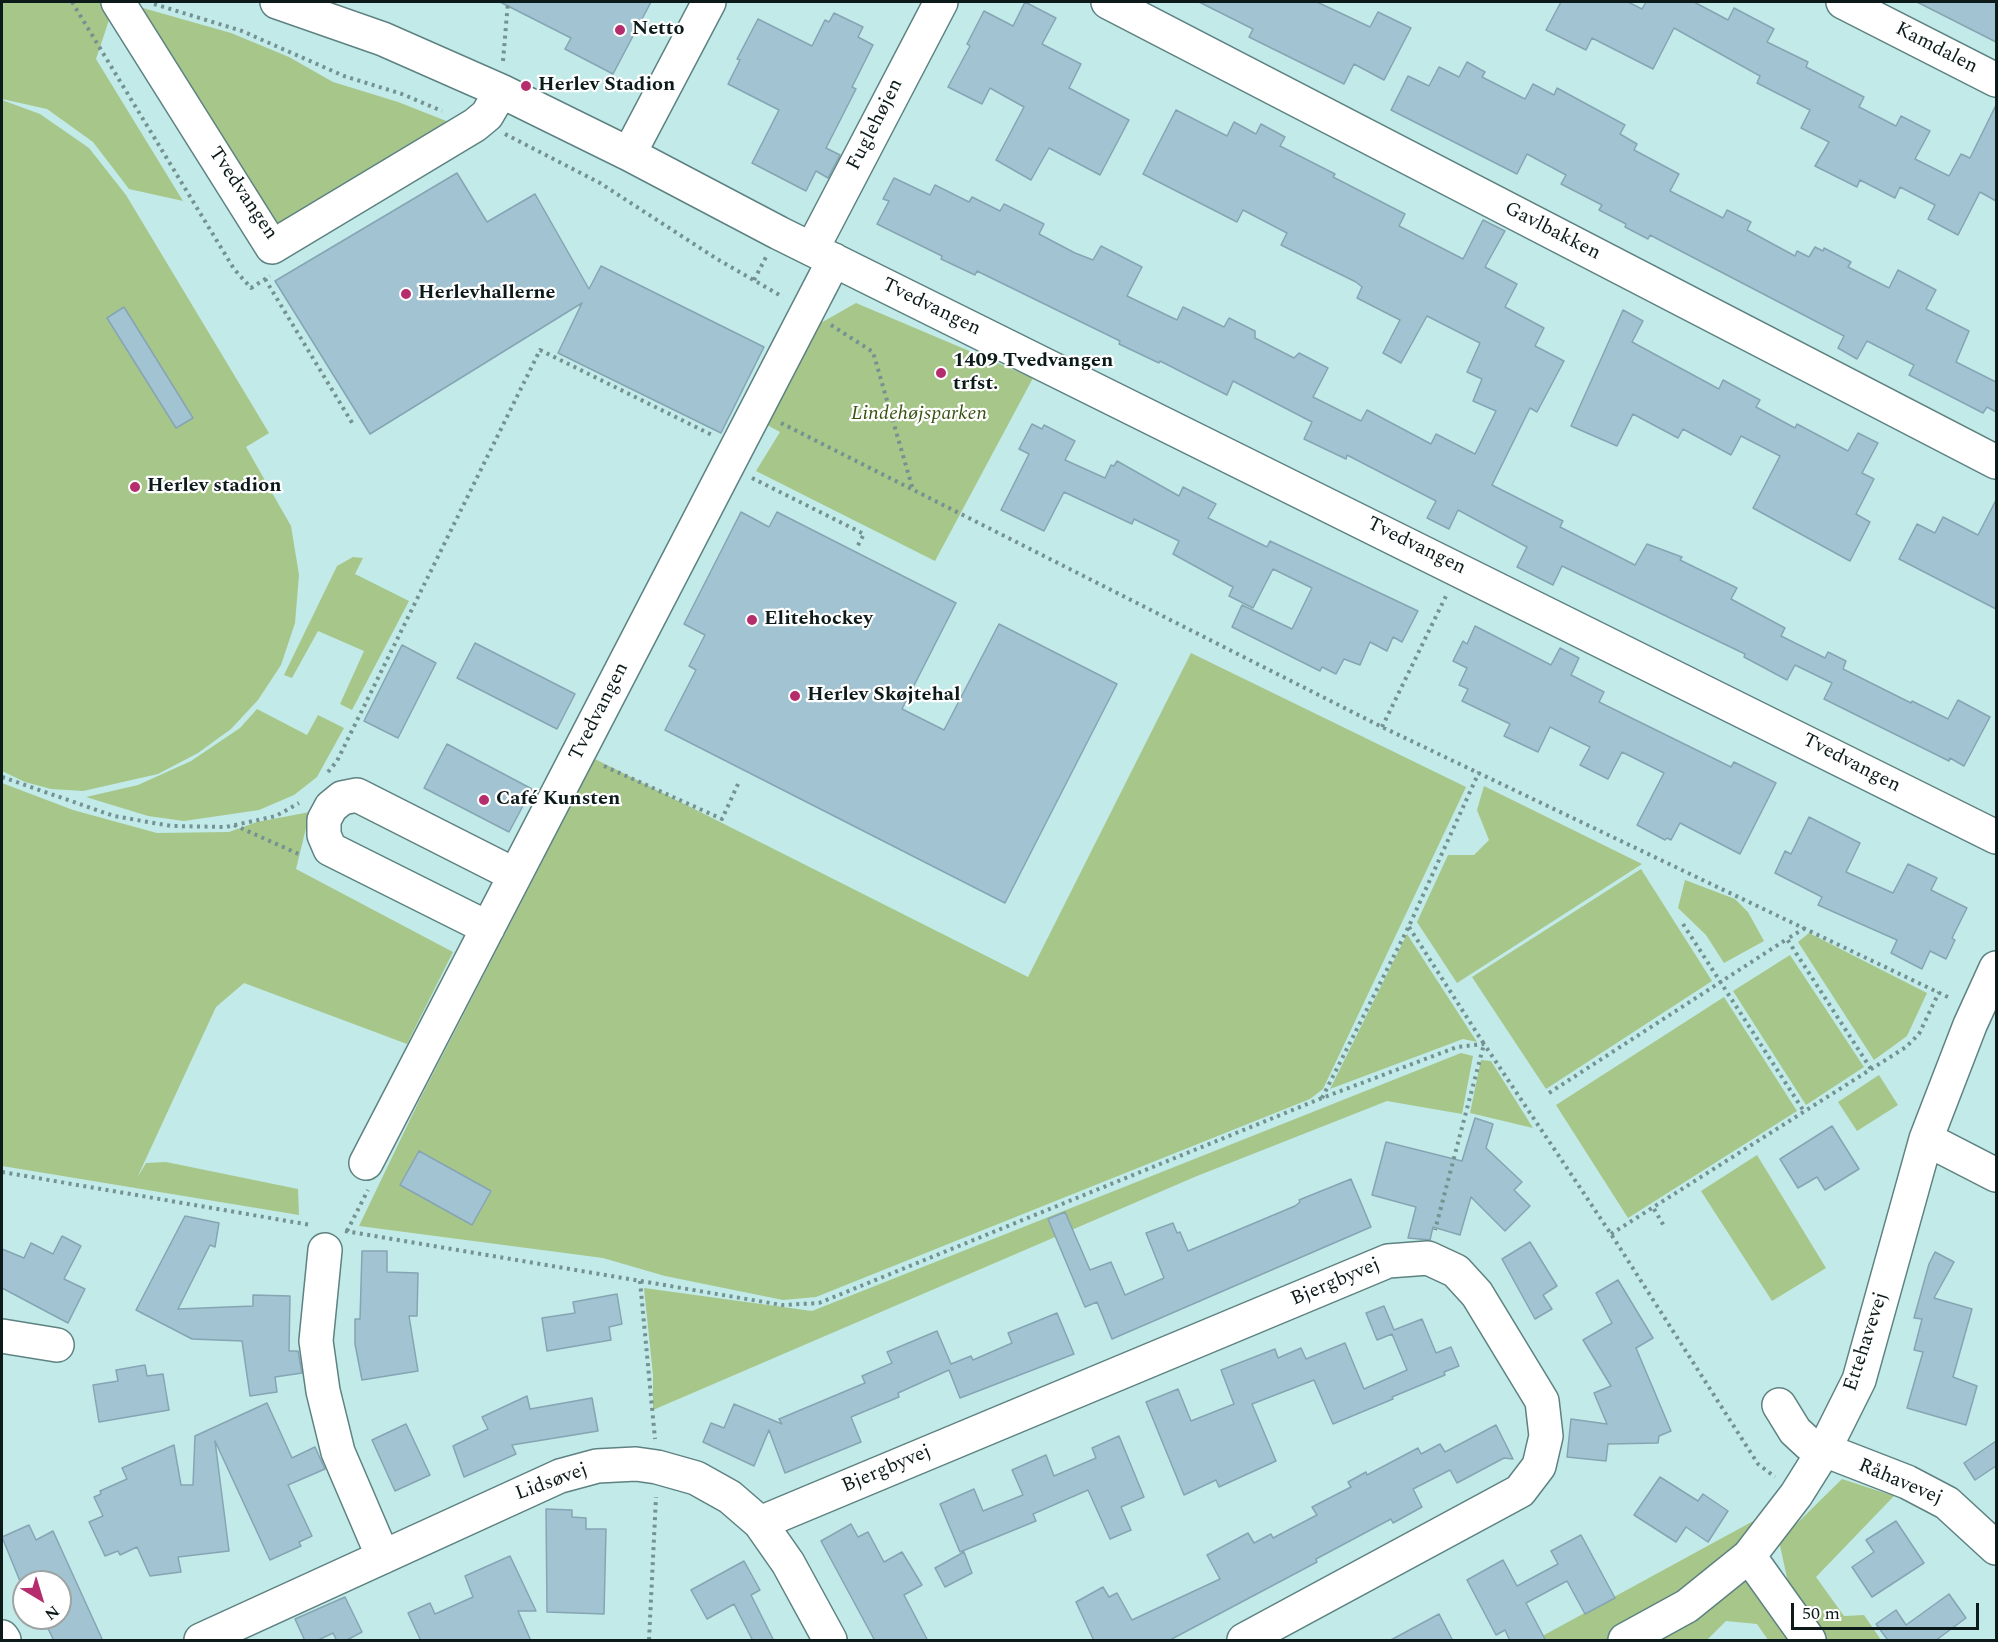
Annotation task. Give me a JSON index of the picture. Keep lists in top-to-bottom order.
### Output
{
  "streets": {
    "street": [
      "Kamdalen",
      "Fuglehøjen",
      "Tvedvangen",
      "Gavlbakken",
      "Bjergbyvej",
      "Ettehavevej",
      "Lidsøvej",
      "Råhavevej"
    ]
  },
  "crossings": [
    ["Fuglehøjen", "Tvedvangen"],
    ["Bjergbyvej", "Lidsøvej"],
    ["Ettehavevej", "Råhavevej"]
  ],
  "parks": ["Lindehøjsparken"],
  "places": [
    "Netto",
    "Herlev Stadion",
    "Herlevhallerne",
    "1409 Tvedvangen trfst.",
    "Herlev stadion",
    "Elitehockey",
    "Herlev Skøjtehal",
    "Café Kunsten"
  ],
  "scale_bar": "50 m",
  "north": "bottom right"
}
